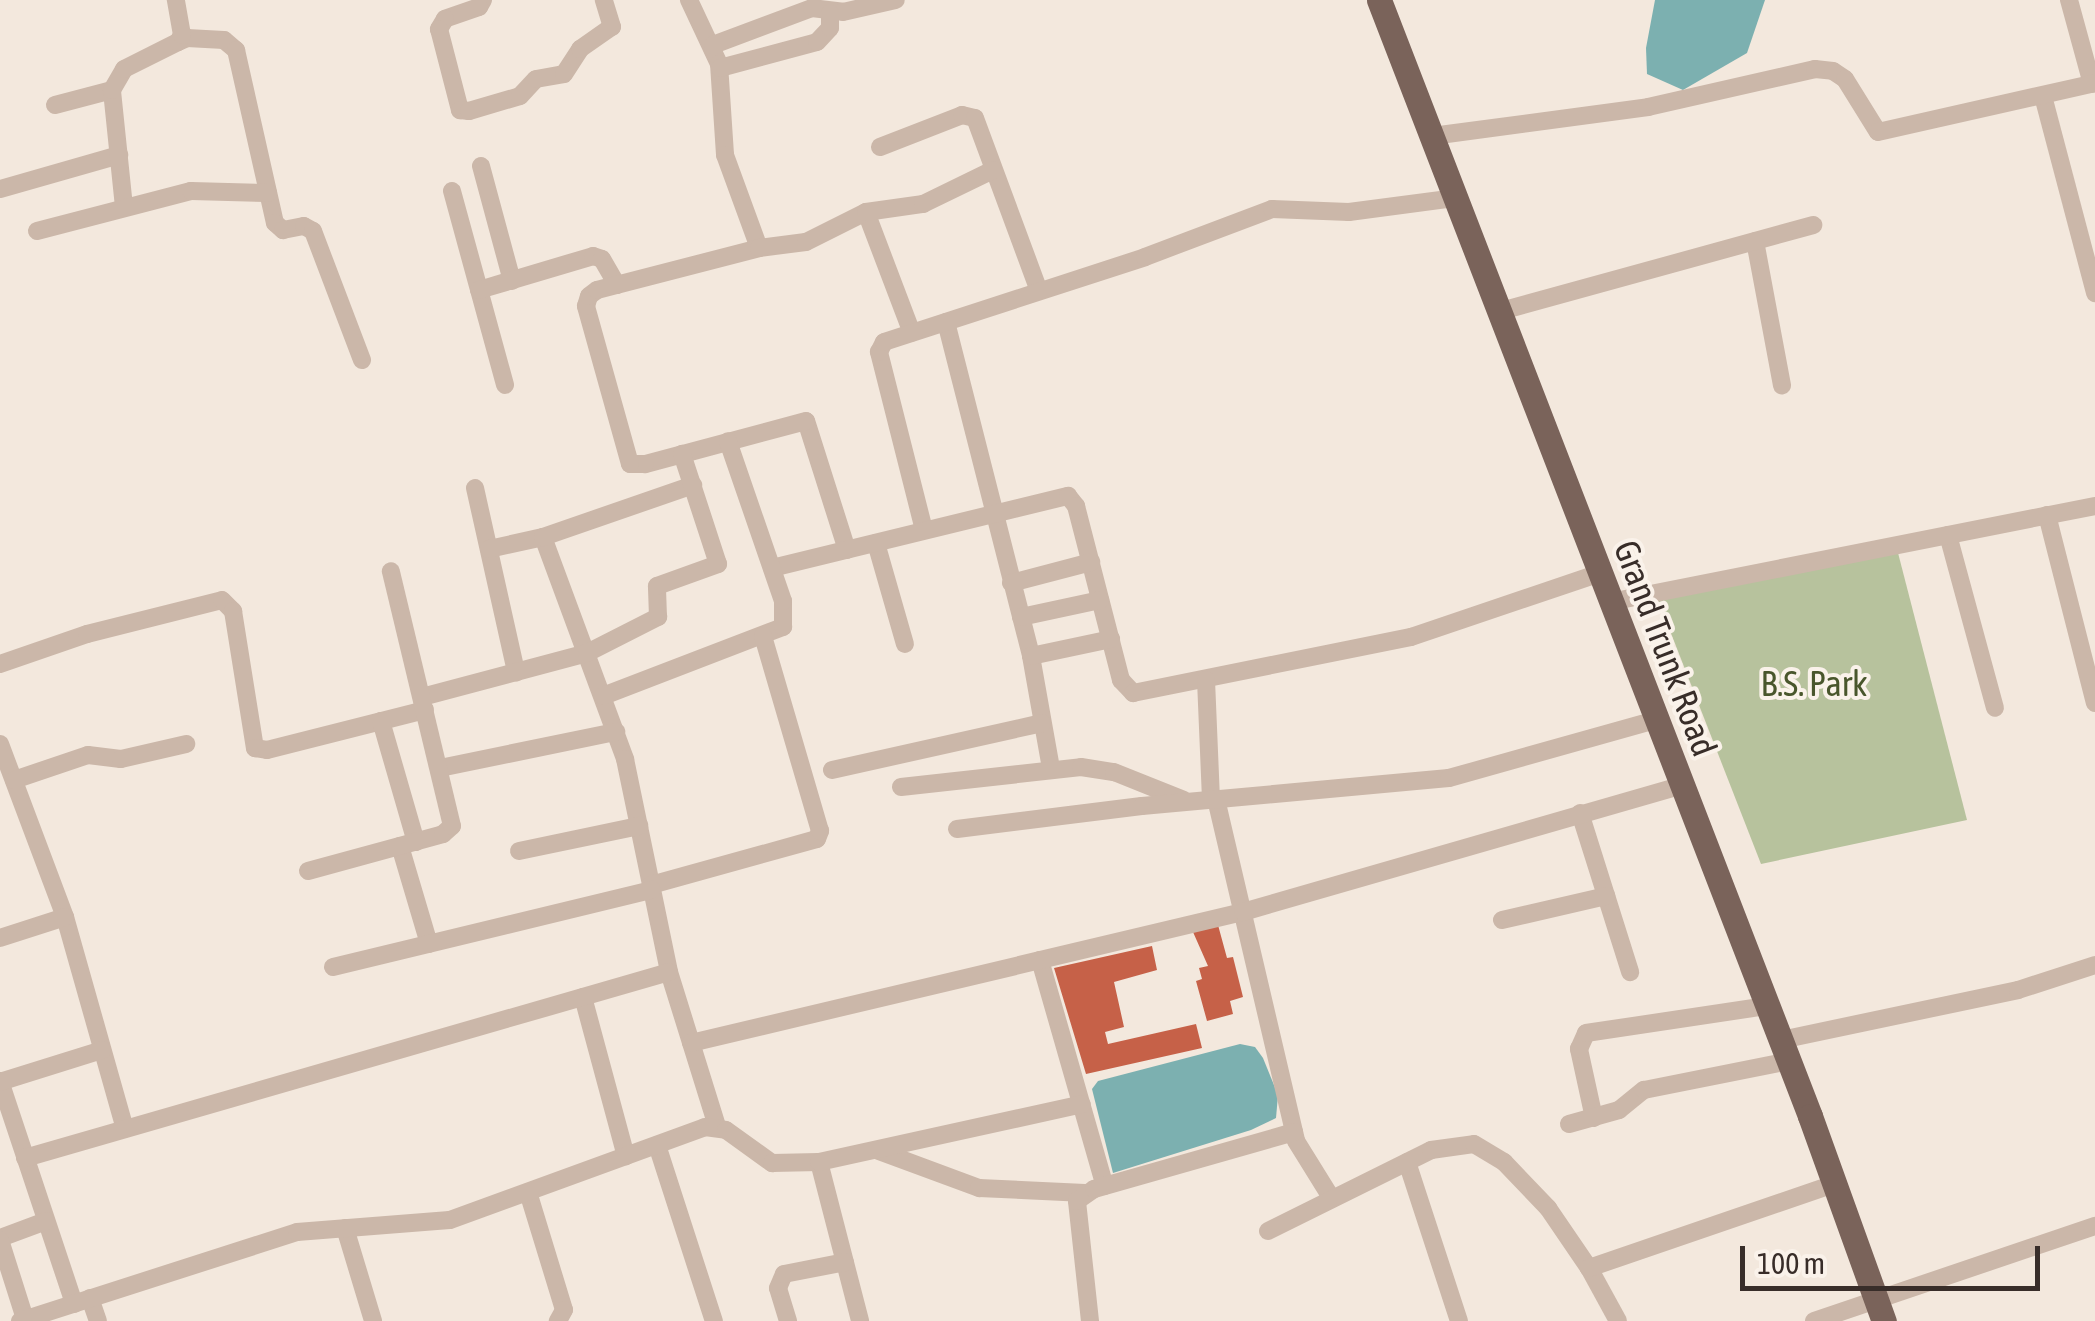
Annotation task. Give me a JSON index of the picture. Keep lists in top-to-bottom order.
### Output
{
  "streets": {
    "main road": ["Grand Trunk Road"]
  },
  "parks": ["B.S. Park"],
  "scale_bar": "100 m"
}
